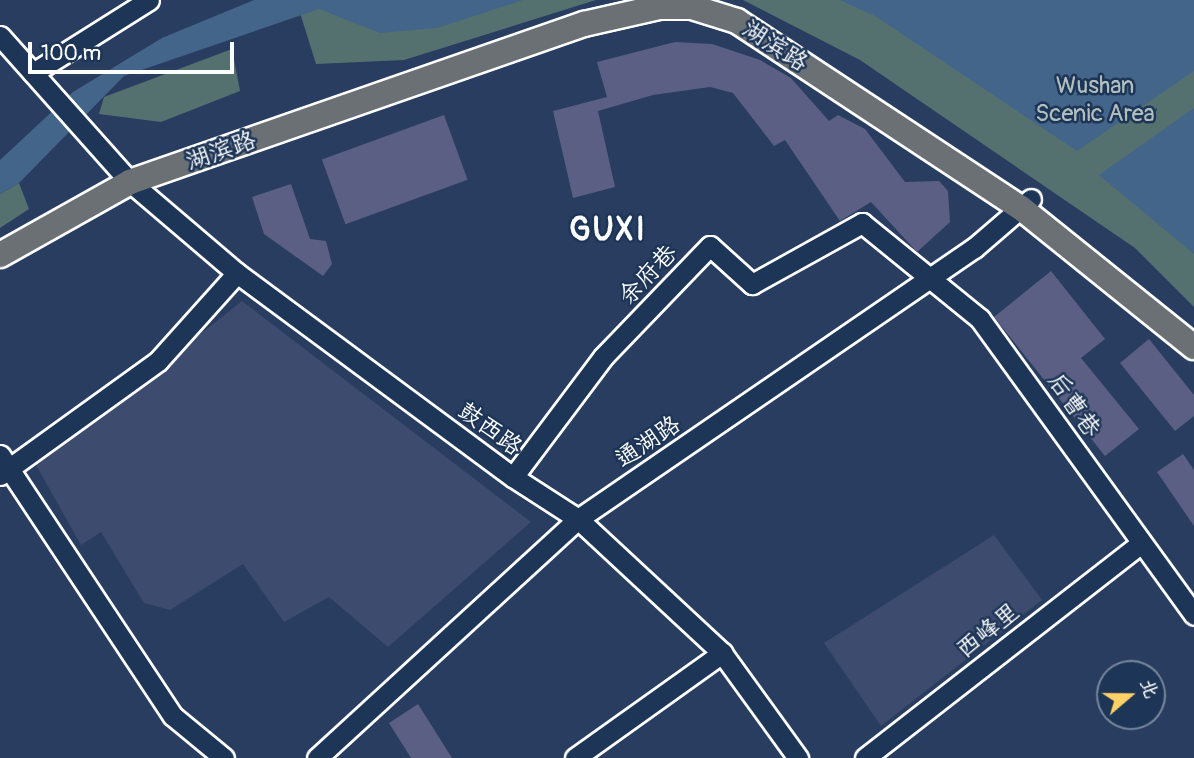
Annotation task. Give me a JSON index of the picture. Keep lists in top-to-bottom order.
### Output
{
  "streets": {
    "main road": ["湖滨路"],
    "street": [
      "余府巷",
      "后曹巷",
      "鼓西路",
      "通湖路",
      "西峰里"
    ]
  },
  "crossings": [
    ["湖滨路", "鼓西路"],
    ["湖滨路", "通湖路"],
    ["余府巷", "后曹巷"],
    ["余府巷", "鼓西路"],
    ["后曹巷", "通湖路"],
    ["后曹巷", "西峰里"],
    ["鼓西路", "通湖路"]
  ],
  "districts": ["GUXI"],
  "parks": ["Wushan Scenic Area"],
  "scale_bar": "100 m",
  "north": "right"
}
